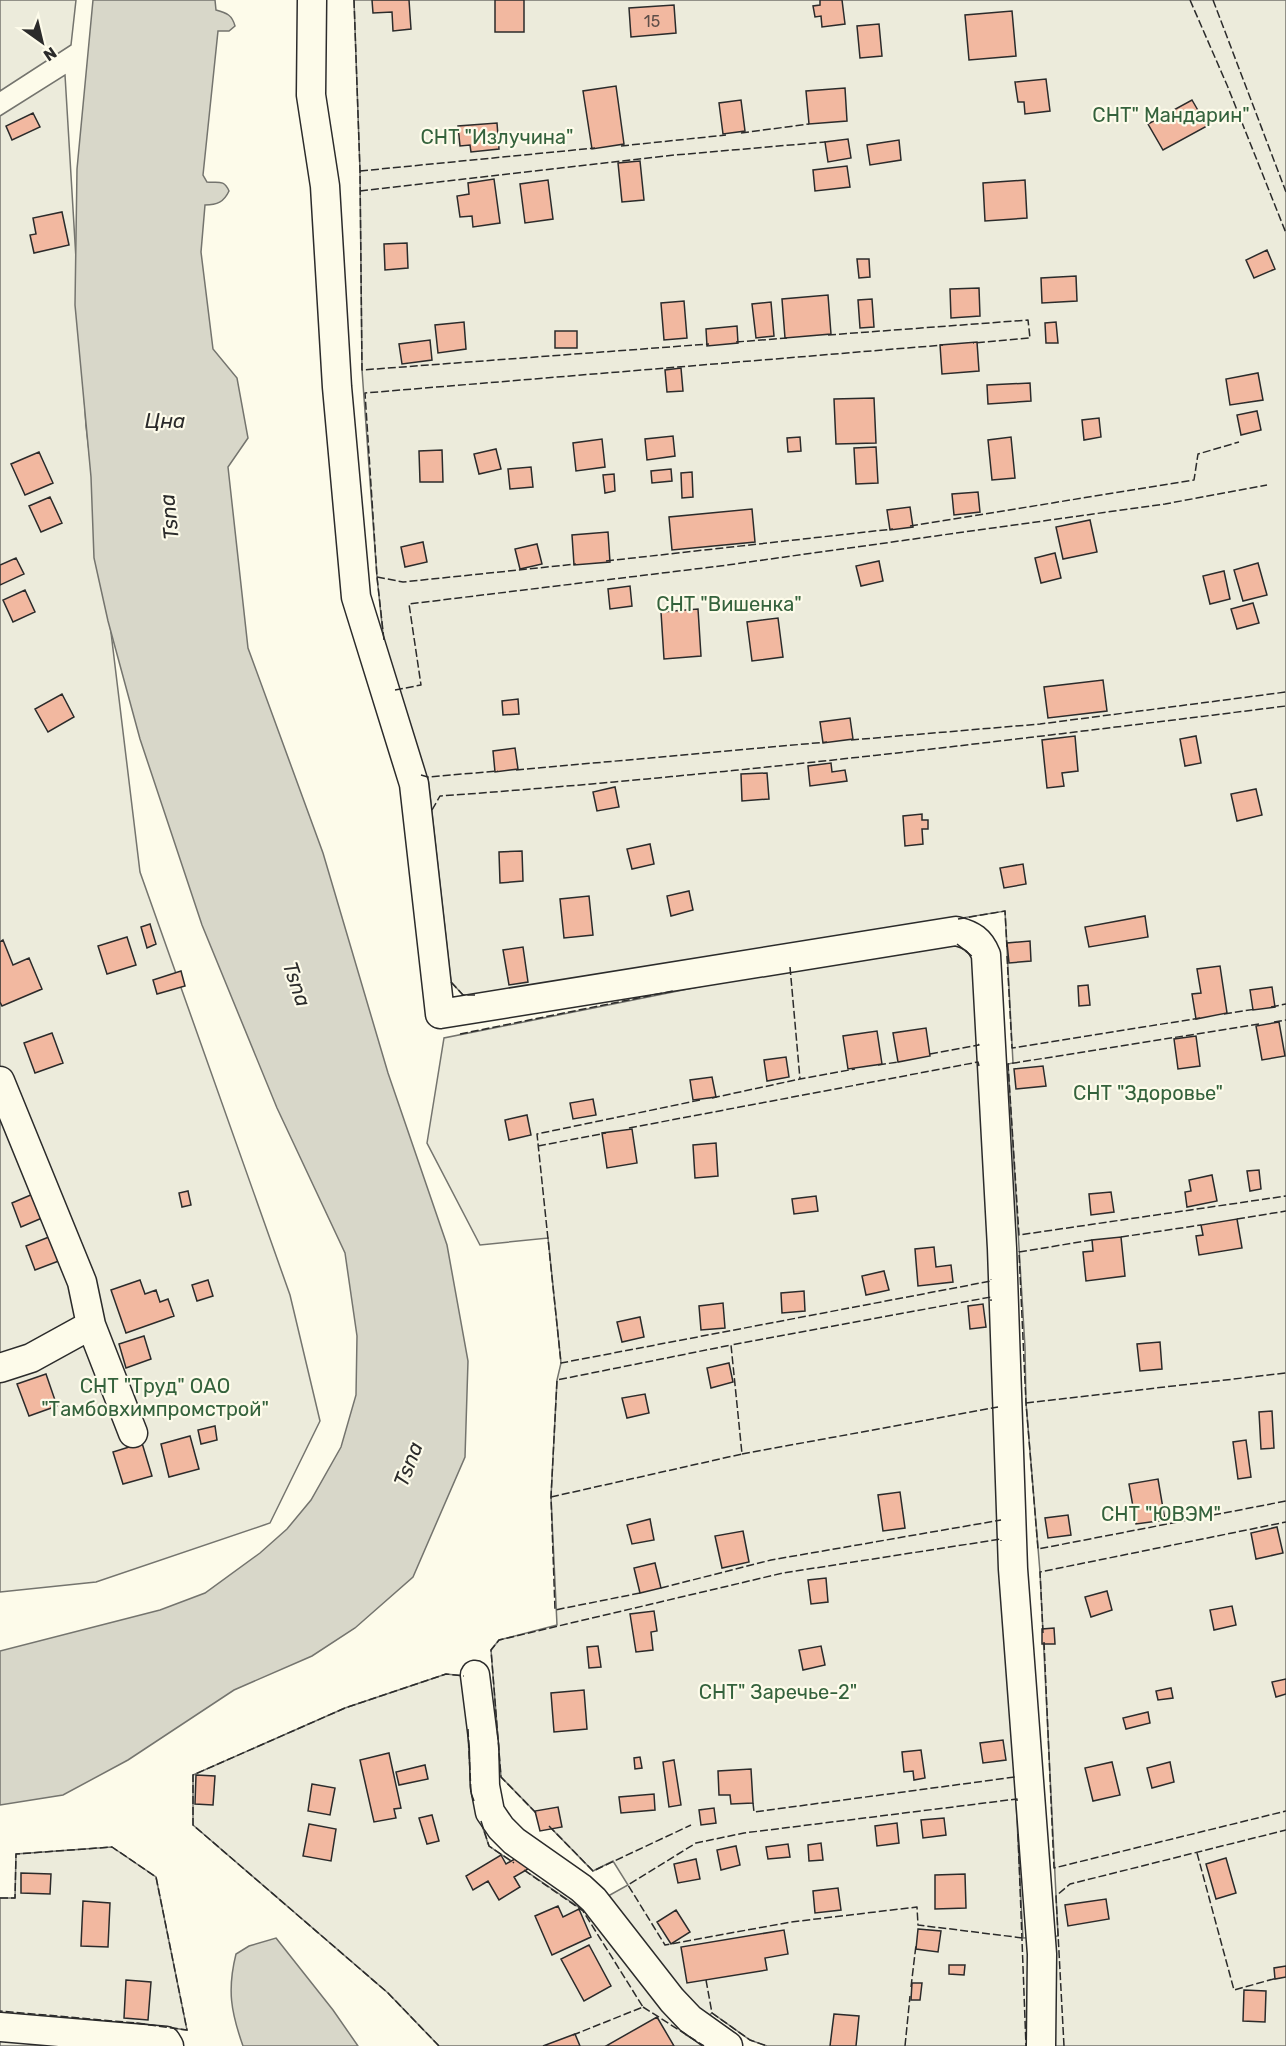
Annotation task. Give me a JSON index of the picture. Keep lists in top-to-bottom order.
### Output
{
  "water": ["Цна", "Tsna"],
  "parks": [
    "СНТ\" Мандарин\"",
    "СНТ \"Излучина\"",
    "СНТ \"Вишенка\"",
    "СНТ \"Здоровье\"",
    "СНТ \"Труд\" ОАО \"Тамбовхимпромстрой\"",
    "СНТ \"ЮВЭМ\"",
    "СНТ\" Заречье-2\""
  ],
  "house_numbers": ["15"],
  "north": "bottom right"
}
